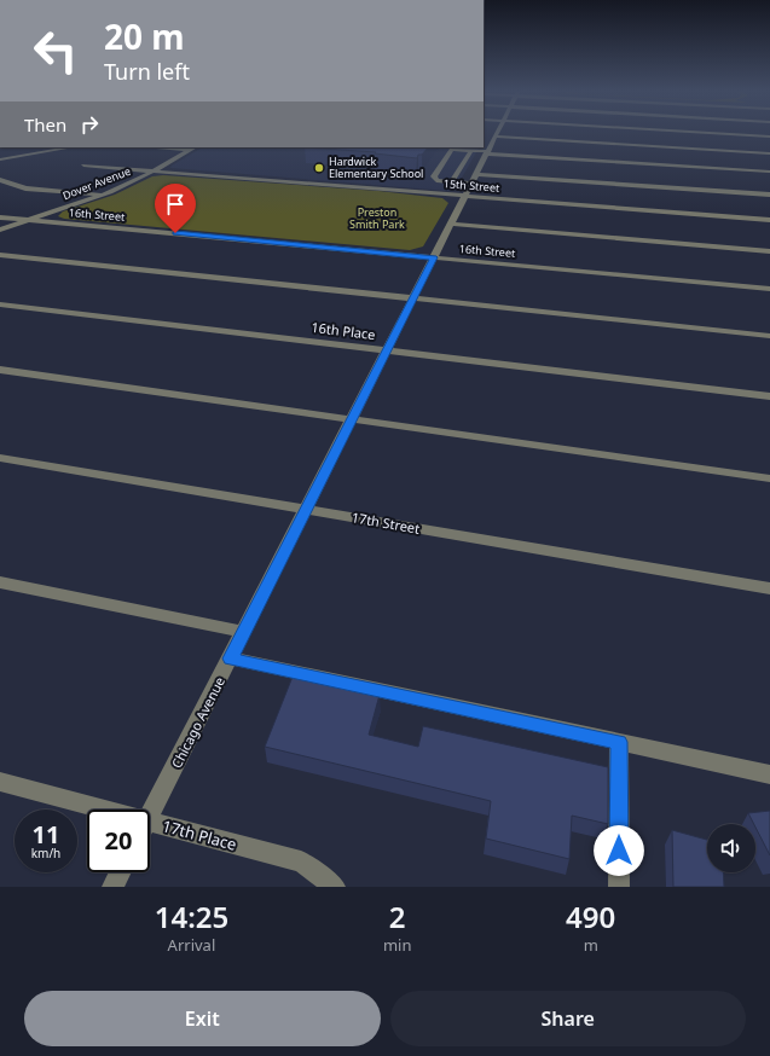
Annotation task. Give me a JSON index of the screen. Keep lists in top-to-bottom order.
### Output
{
  "streets": {
    "street": [
      "Dover Avenue",
      "15th Street",
      "16th Street",
      "16th Place",
      "17th Street",
      "Chicago Avenue",
      "17th Place"
    ]
  },
  "crossings": [
    ["Dover Avenue", "15th Street"],
    ["Dover Avenue", "16th Street"],
    ["15th Street", "Chicago Avenue"],
    ["16th Street", "Chicago Avenue"],
    ["16th Place", "Chicago Avenue"],
    ["17th Street", "Chicago Avenue"]
  ],
  "parks": ["Preston Smith Park"],
  "places": ["Hardwick Elementary School"],
  "page": {
    "turn": ["20 m", "Turn left"],
    "then": "Then",
    "speed": "11 km/h",
    "limit": "20",
    "eta": [
      "14:25",
      "Arrival",
      "2",
      "min",
      "490",
      "m"
    ],
    "buttons": ["Exit", "Share"]
  }
}
